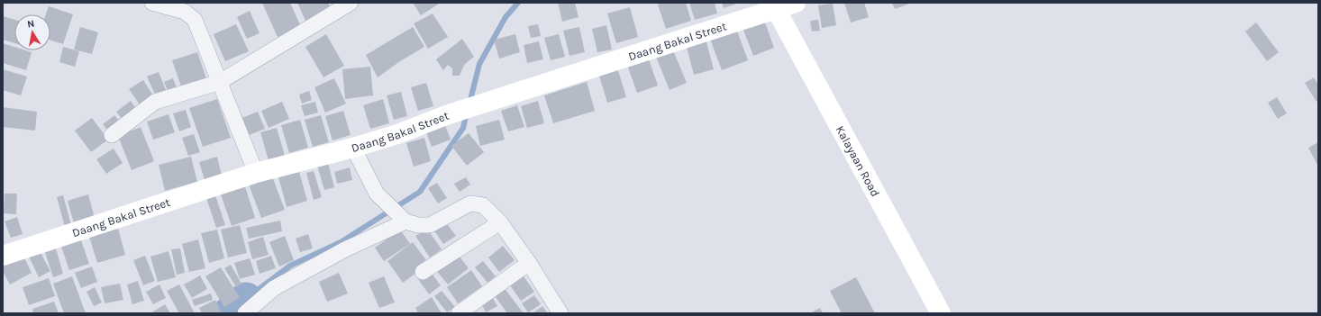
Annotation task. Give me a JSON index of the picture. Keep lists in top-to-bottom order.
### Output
{
  "streets": {
    "street": ["Daang Bakal Street", "Kalayaan Road"]
  },
  "crossings": [
    ["Daang Bakal Street", "Kalayaan Road"]
  ],
  "north": "top"
}
